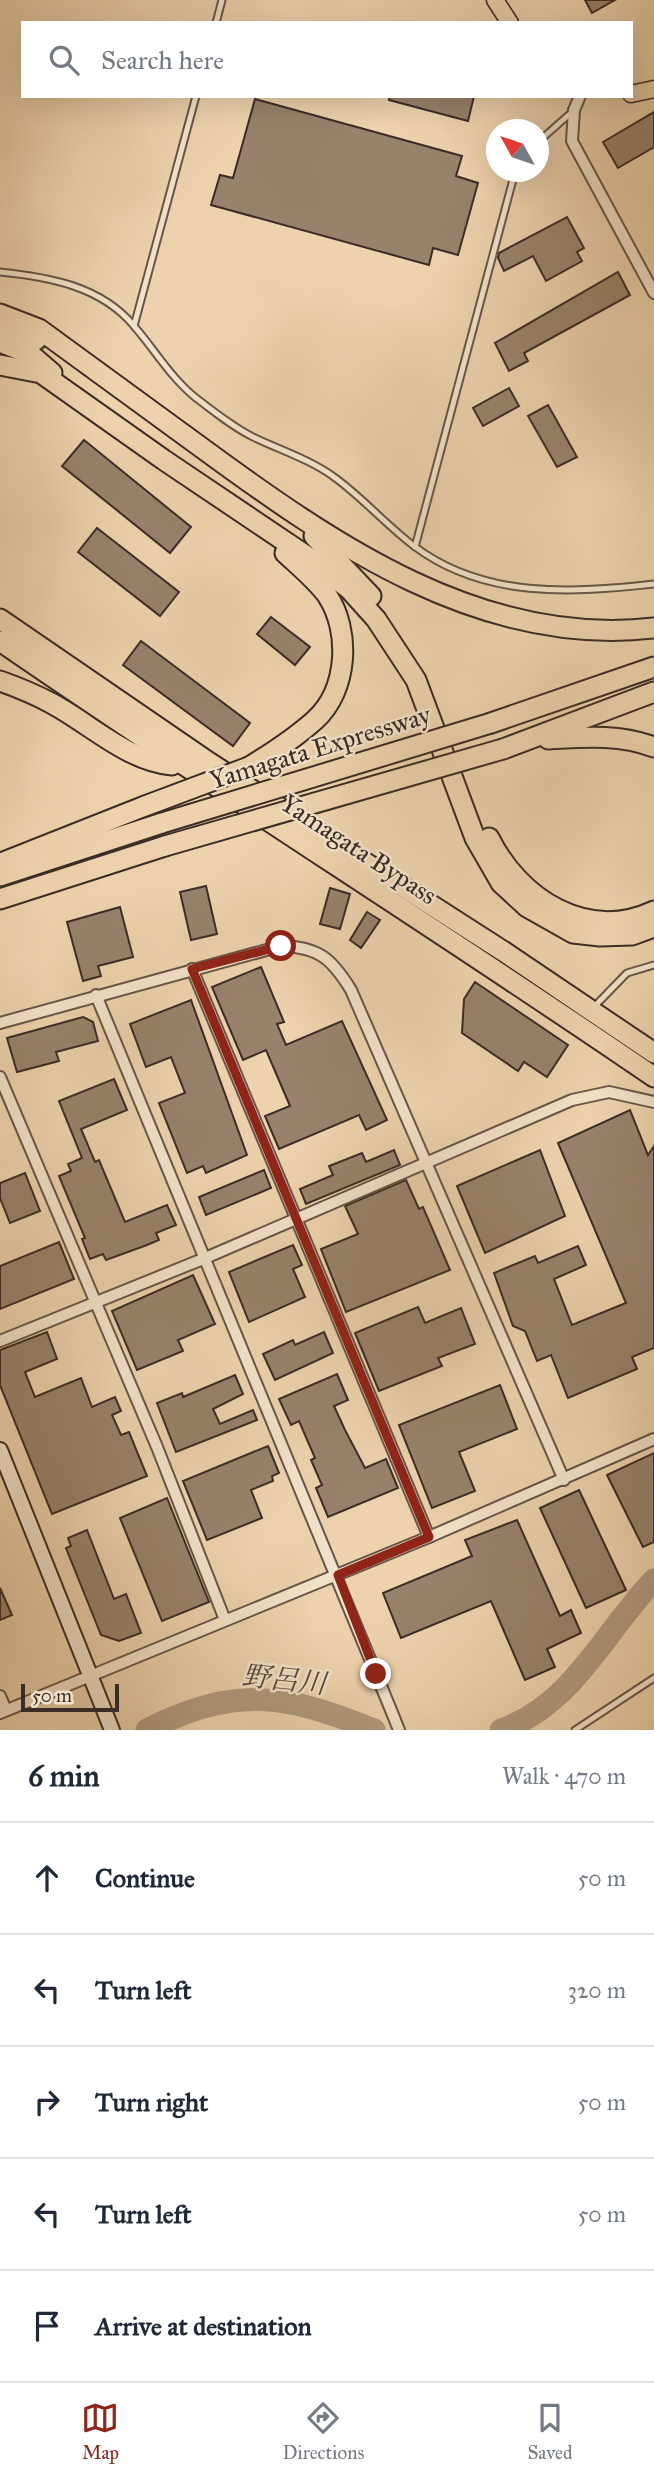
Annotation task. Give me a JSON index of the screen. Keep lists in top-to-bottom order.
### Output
{
  "streets": {
    "highway": ["Yamagata Expressway", "Yamagata Bypass"]
  },
  "water": ["野呂川"],
  "scale_bar": "50 m",
  "north": "top left",
  "page": {
    "search": "Search here",
    "scale": "50 m",
    "heading": ["6 min", "Walk · 470 m"],
    "list": [
      ["Continue", "50 m"],
      ["Turn left", "320 m"],
      ["Turn right", "50 m"],
      ["Turn left", "50 m"],
      "Arrive at destination"
    ],
    "nav": ["Map", "Directions", "Saved"]
  }
}
